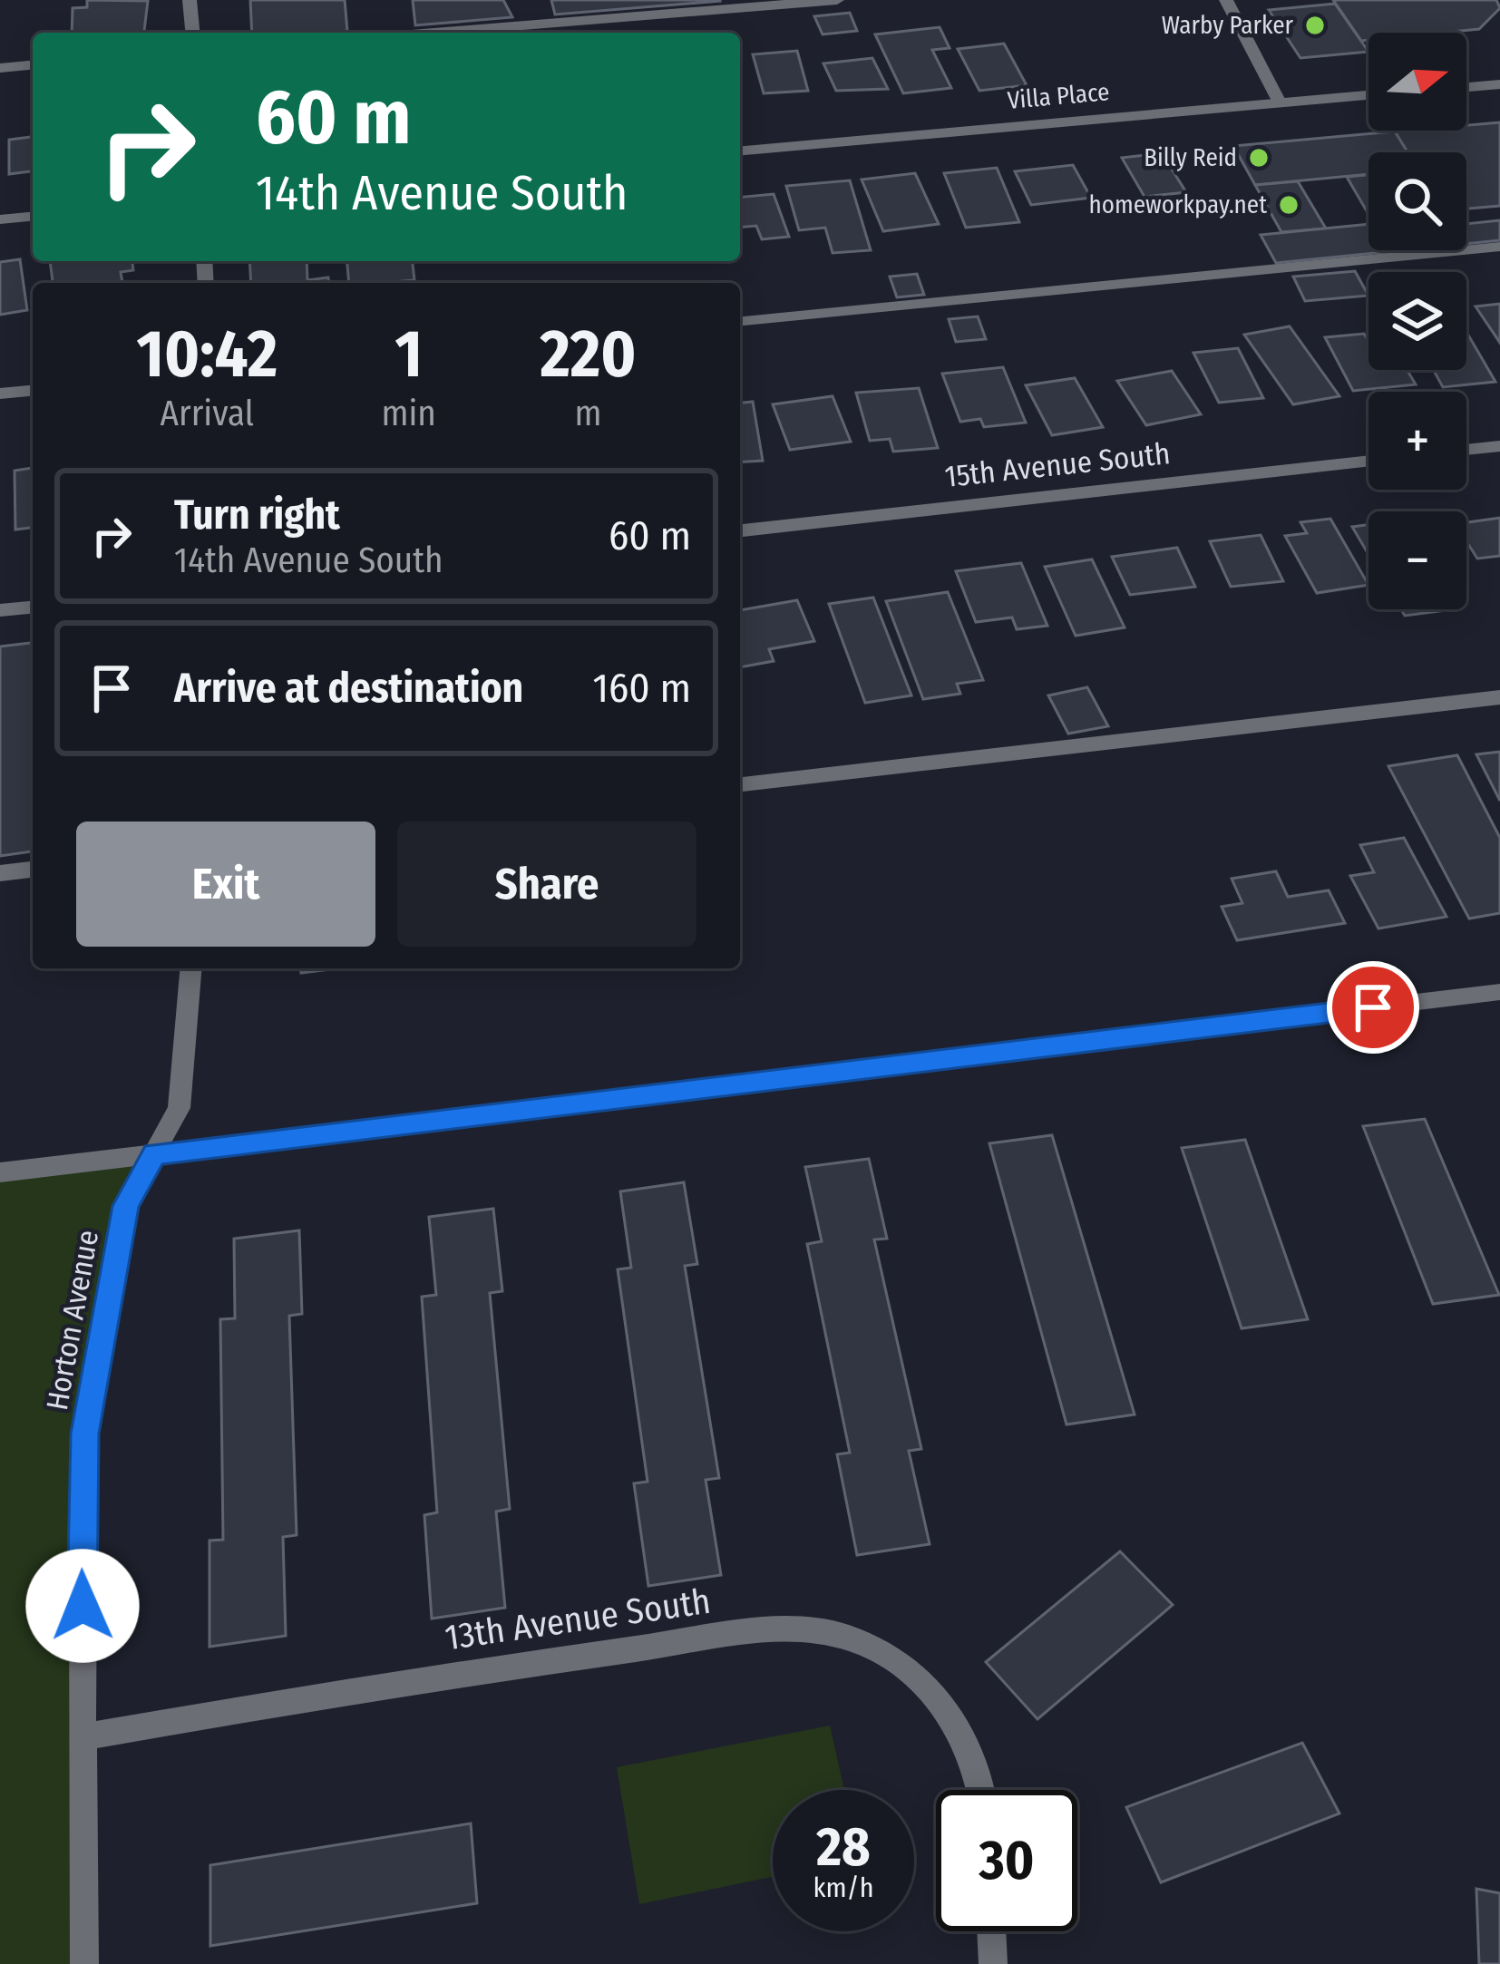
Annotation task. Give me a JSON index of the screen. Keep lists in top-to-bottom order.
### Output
{
  "streets": {
    "street": [
      "Villa Place",
      "15th Avenue South",
      "Horton Avenue",
      "13th Avenue South"
    ]
  },
  "crossings": [
    ["Horton Avenue", "13th Avenue South"]
  ],
  "places": ["Warby Parker", "Billy Reid", "homeworkpay.net"],
  "north": "right",
  "page": {
    "map_buttons": ["+", "−"],
    "turn": ["60 m", "14th Avenue South"],
    "eta": [
      "10:42",
      "Arrival",
      "1",
      "min",
      "220",
      "m"
    ],
    "list": [
      {
        "name": "Turn right",
        "note": "14th Avenue South",
        "value": "60 m"
      },
      {
        "name": "Arrive at destination",
        "value": "160 m"
      }
    ],
    "buttons": ["Exit", "Share"],
    "speed": "28 km/h",
    "limit": "30"
  }
}
